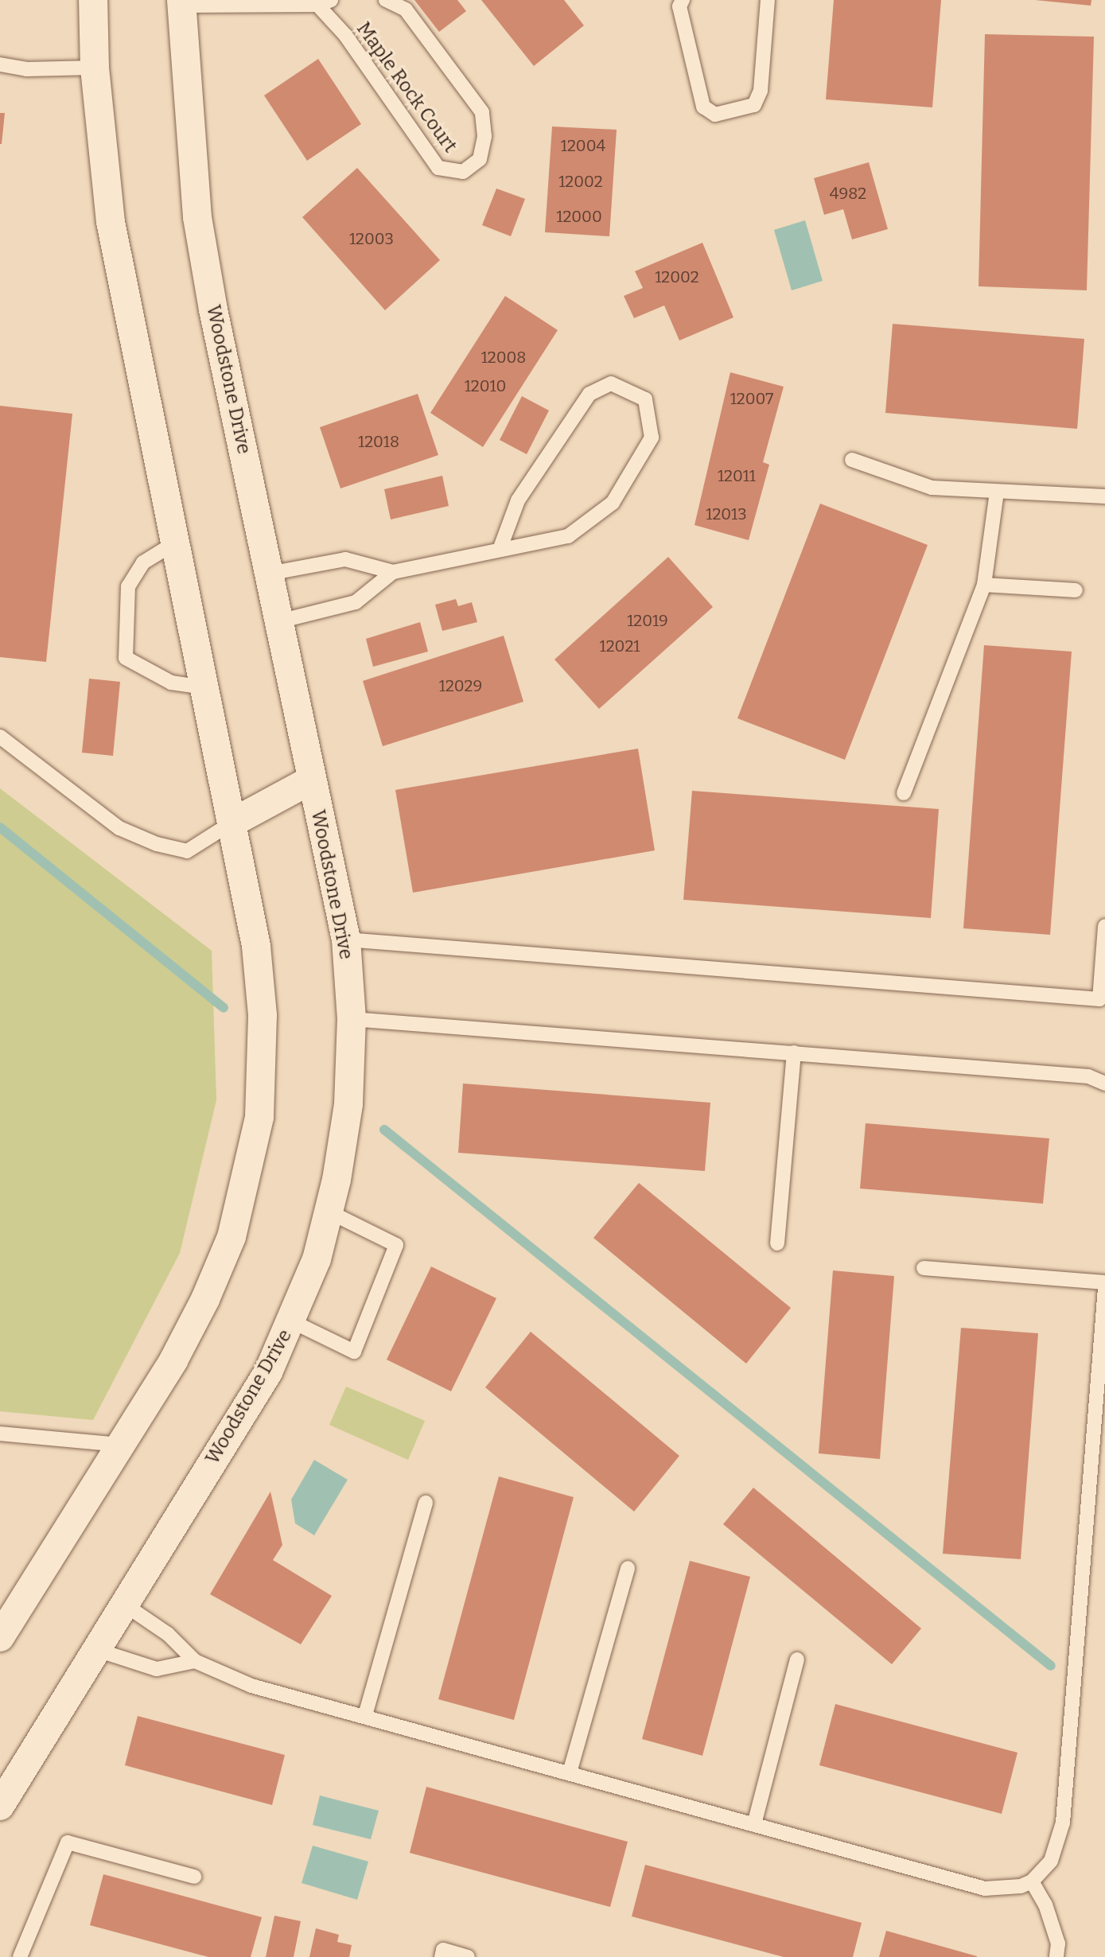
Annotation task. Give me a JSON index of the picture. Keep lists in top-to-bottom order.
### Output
{
  "streets": {
    "street": ["Woodstone Drive"],
    "lane": ["Maple Rock Court"]
  },
  "house_numbers": [
    "12004",
    "12002",
    "4982",
    "12000",
    "12003",
    "12002",
    "12008",
    "12010",
    "12007",
    "12018",
    "12011",
    "12013",
    "12019",
    "12021",
    "12029"
  ]
}
